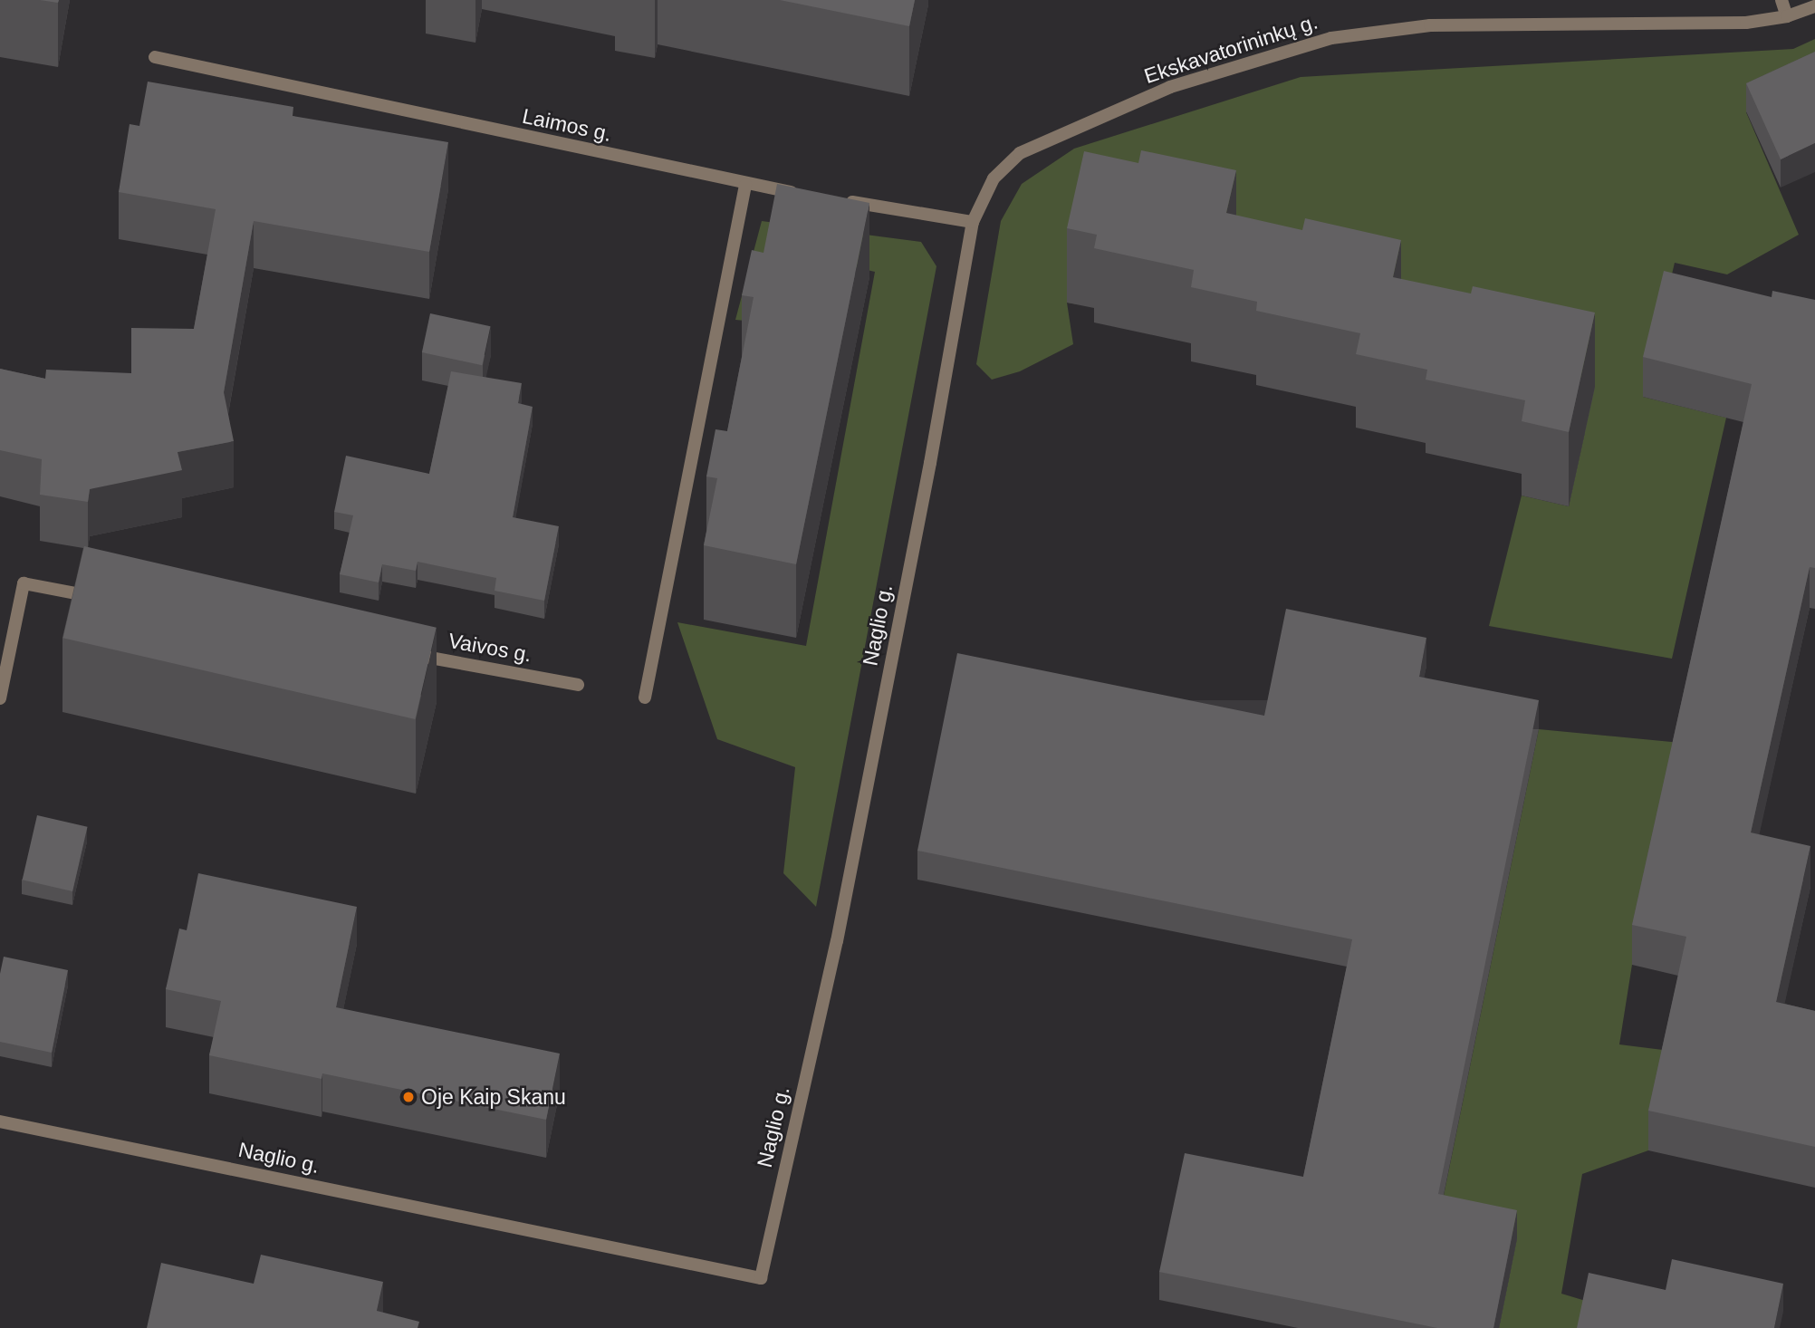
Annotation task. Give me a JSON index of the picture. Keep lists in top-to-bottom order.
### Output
{
  "streets": {
    "street": [
      "Ekskavatorininkų g.",
      "Laimos g.",
      "Naglio g.",
      "Vaivos g."
    ]
  },
  "crossings": [
    ["Ekskavatorininkų g.", "Naglio g."]
  ],
  "places": ["Oje Kaip Skanu"]
}
